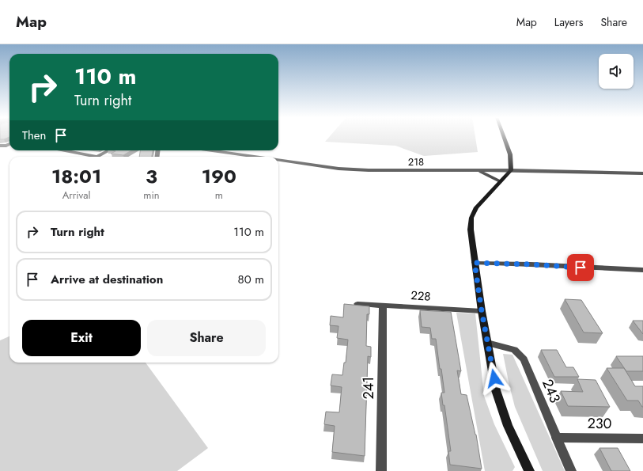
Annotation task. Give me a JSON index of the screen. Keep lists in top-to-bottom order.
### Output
{
  "streets": {
    "street": [
      "218",
      "228",
      "241",
      "243",
      "230"
    ]
  },
  "crossings": [
    ["228", "241"],
    ["243", "230"]
  ],
  "page": {
    "header": "Map",
    "nav": ["Map", "Layers", "Share"],
    "turn": ["110 m", "Turn right"],
    "then": "Then",
    "eta": [
      "18:01",
      "Arrival",
      "3",
      "min",
      "190",
      "m"
    ],
    "list": [
      {
        "name": "Turn right",
        "value": "110 m"
      },
      {
        "name": "Arrive at destination",
        "value": "80 m"
      }
    ],
    "buttons": ["Exit", "Share"]
  }
}
